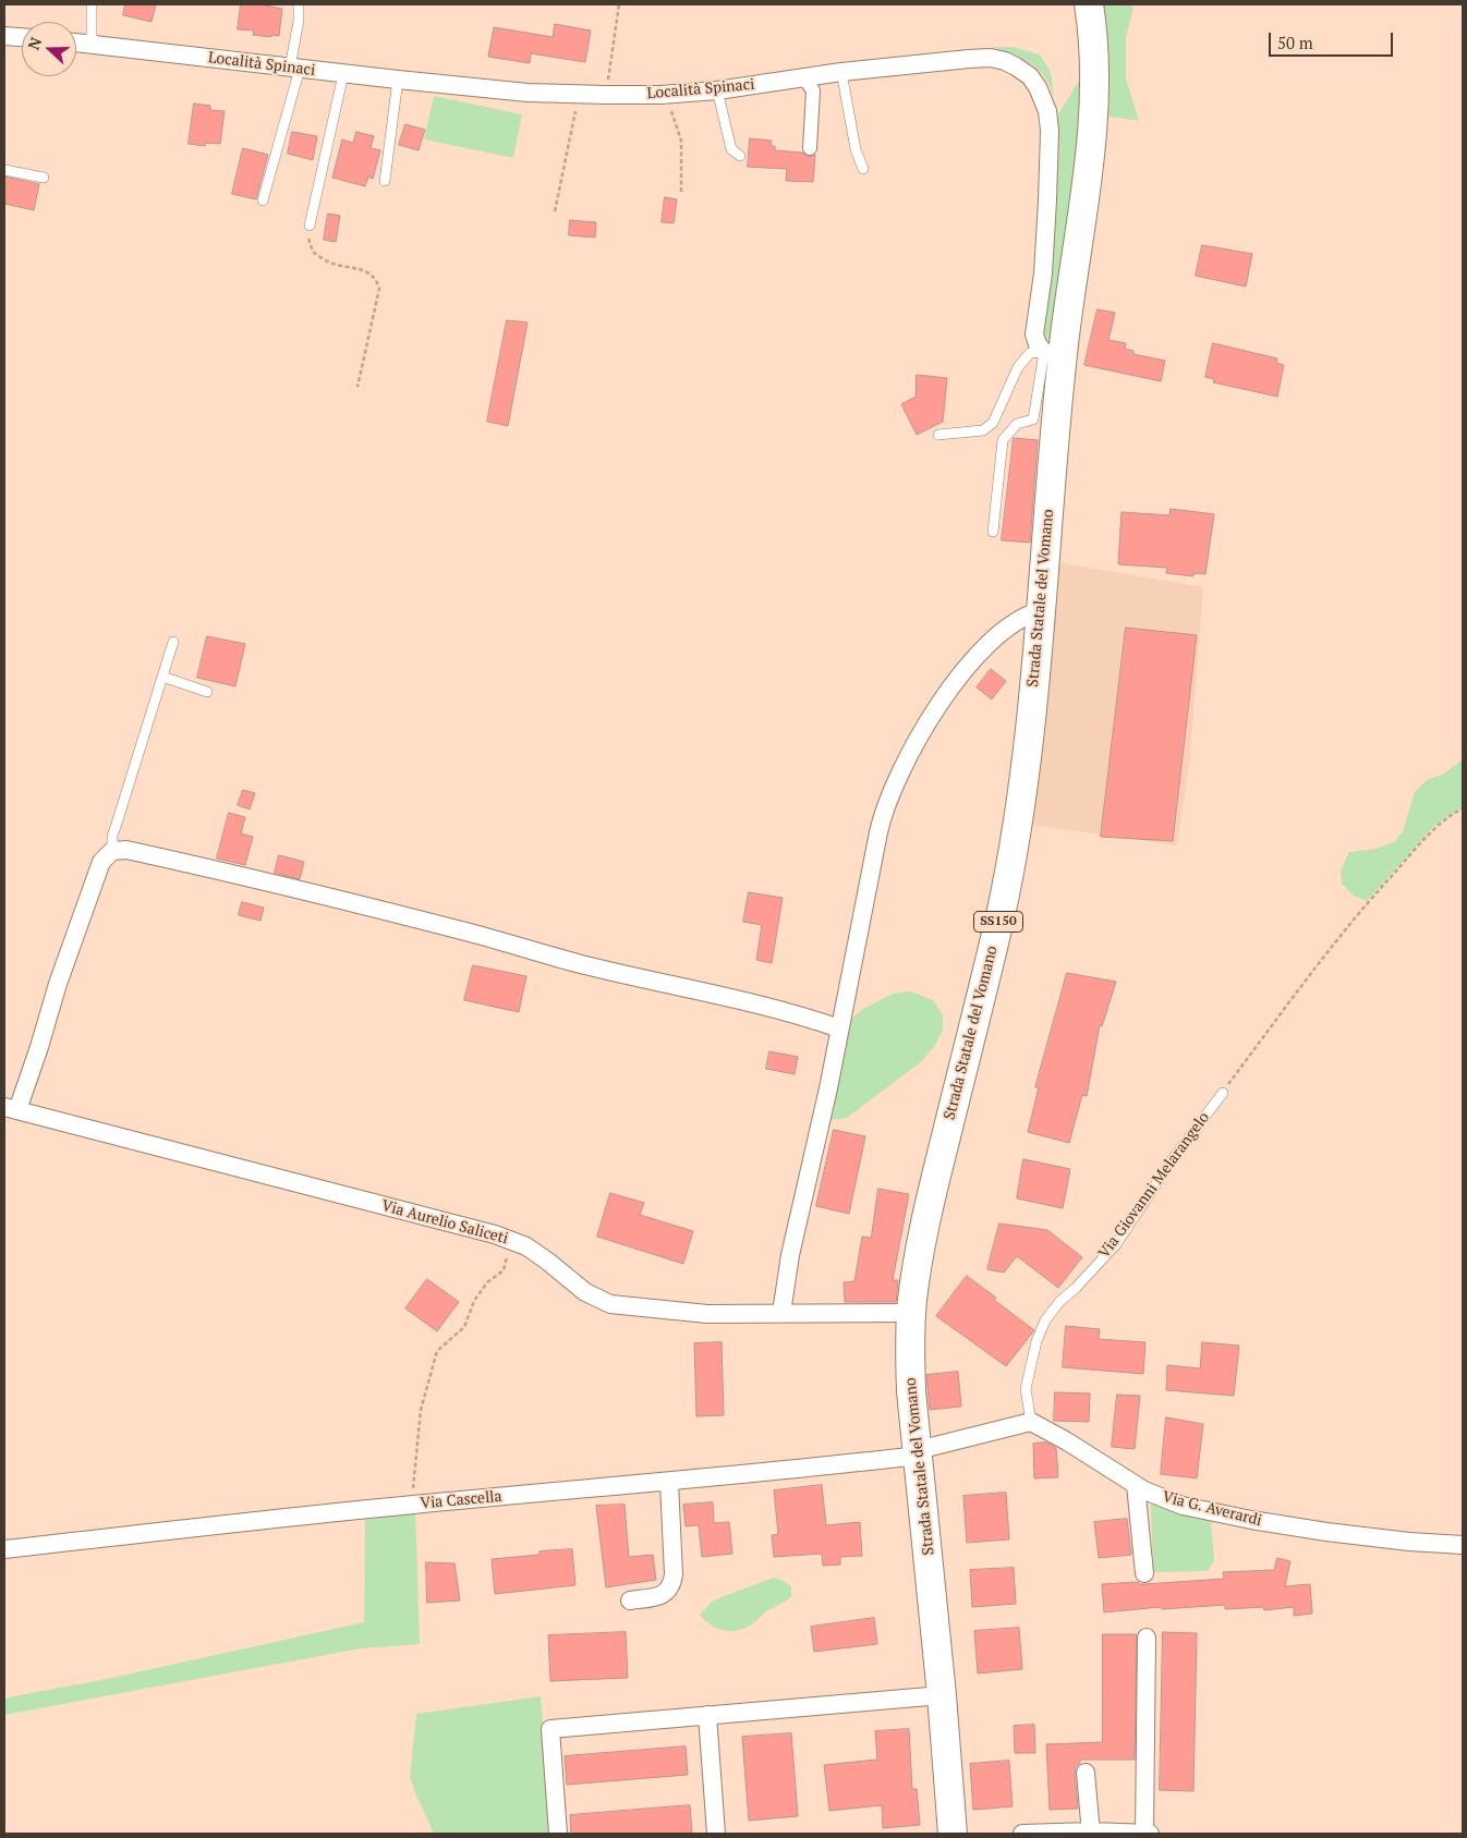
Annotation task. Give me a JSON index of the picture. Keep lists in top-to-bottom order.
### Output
{
  "streets": {
    "main road": ["Strada Statale del Vomano", "SS150"],
    "street": [
      "Località Spinaci",
      "Via Aurelio Saliceti",
      "Via Cascella",
      "Via G. Averardi"
    ],
    "lane": ["Via Giovanni Melarangelo"]
  },
  "crossings": [
    ["Località Spinaci", "Strada Statale del Vomano"],
    ["Strada Statale del Vomano", "Via Aurelio Saliceti"],
    ["Strada Statale del Vomano", "Via Cascella"],
    ["Via Giovanni Melarangelo", "Via G. Averardi"]
  ],
  "scale_bar": "50 m",
  "north": "left"
}
